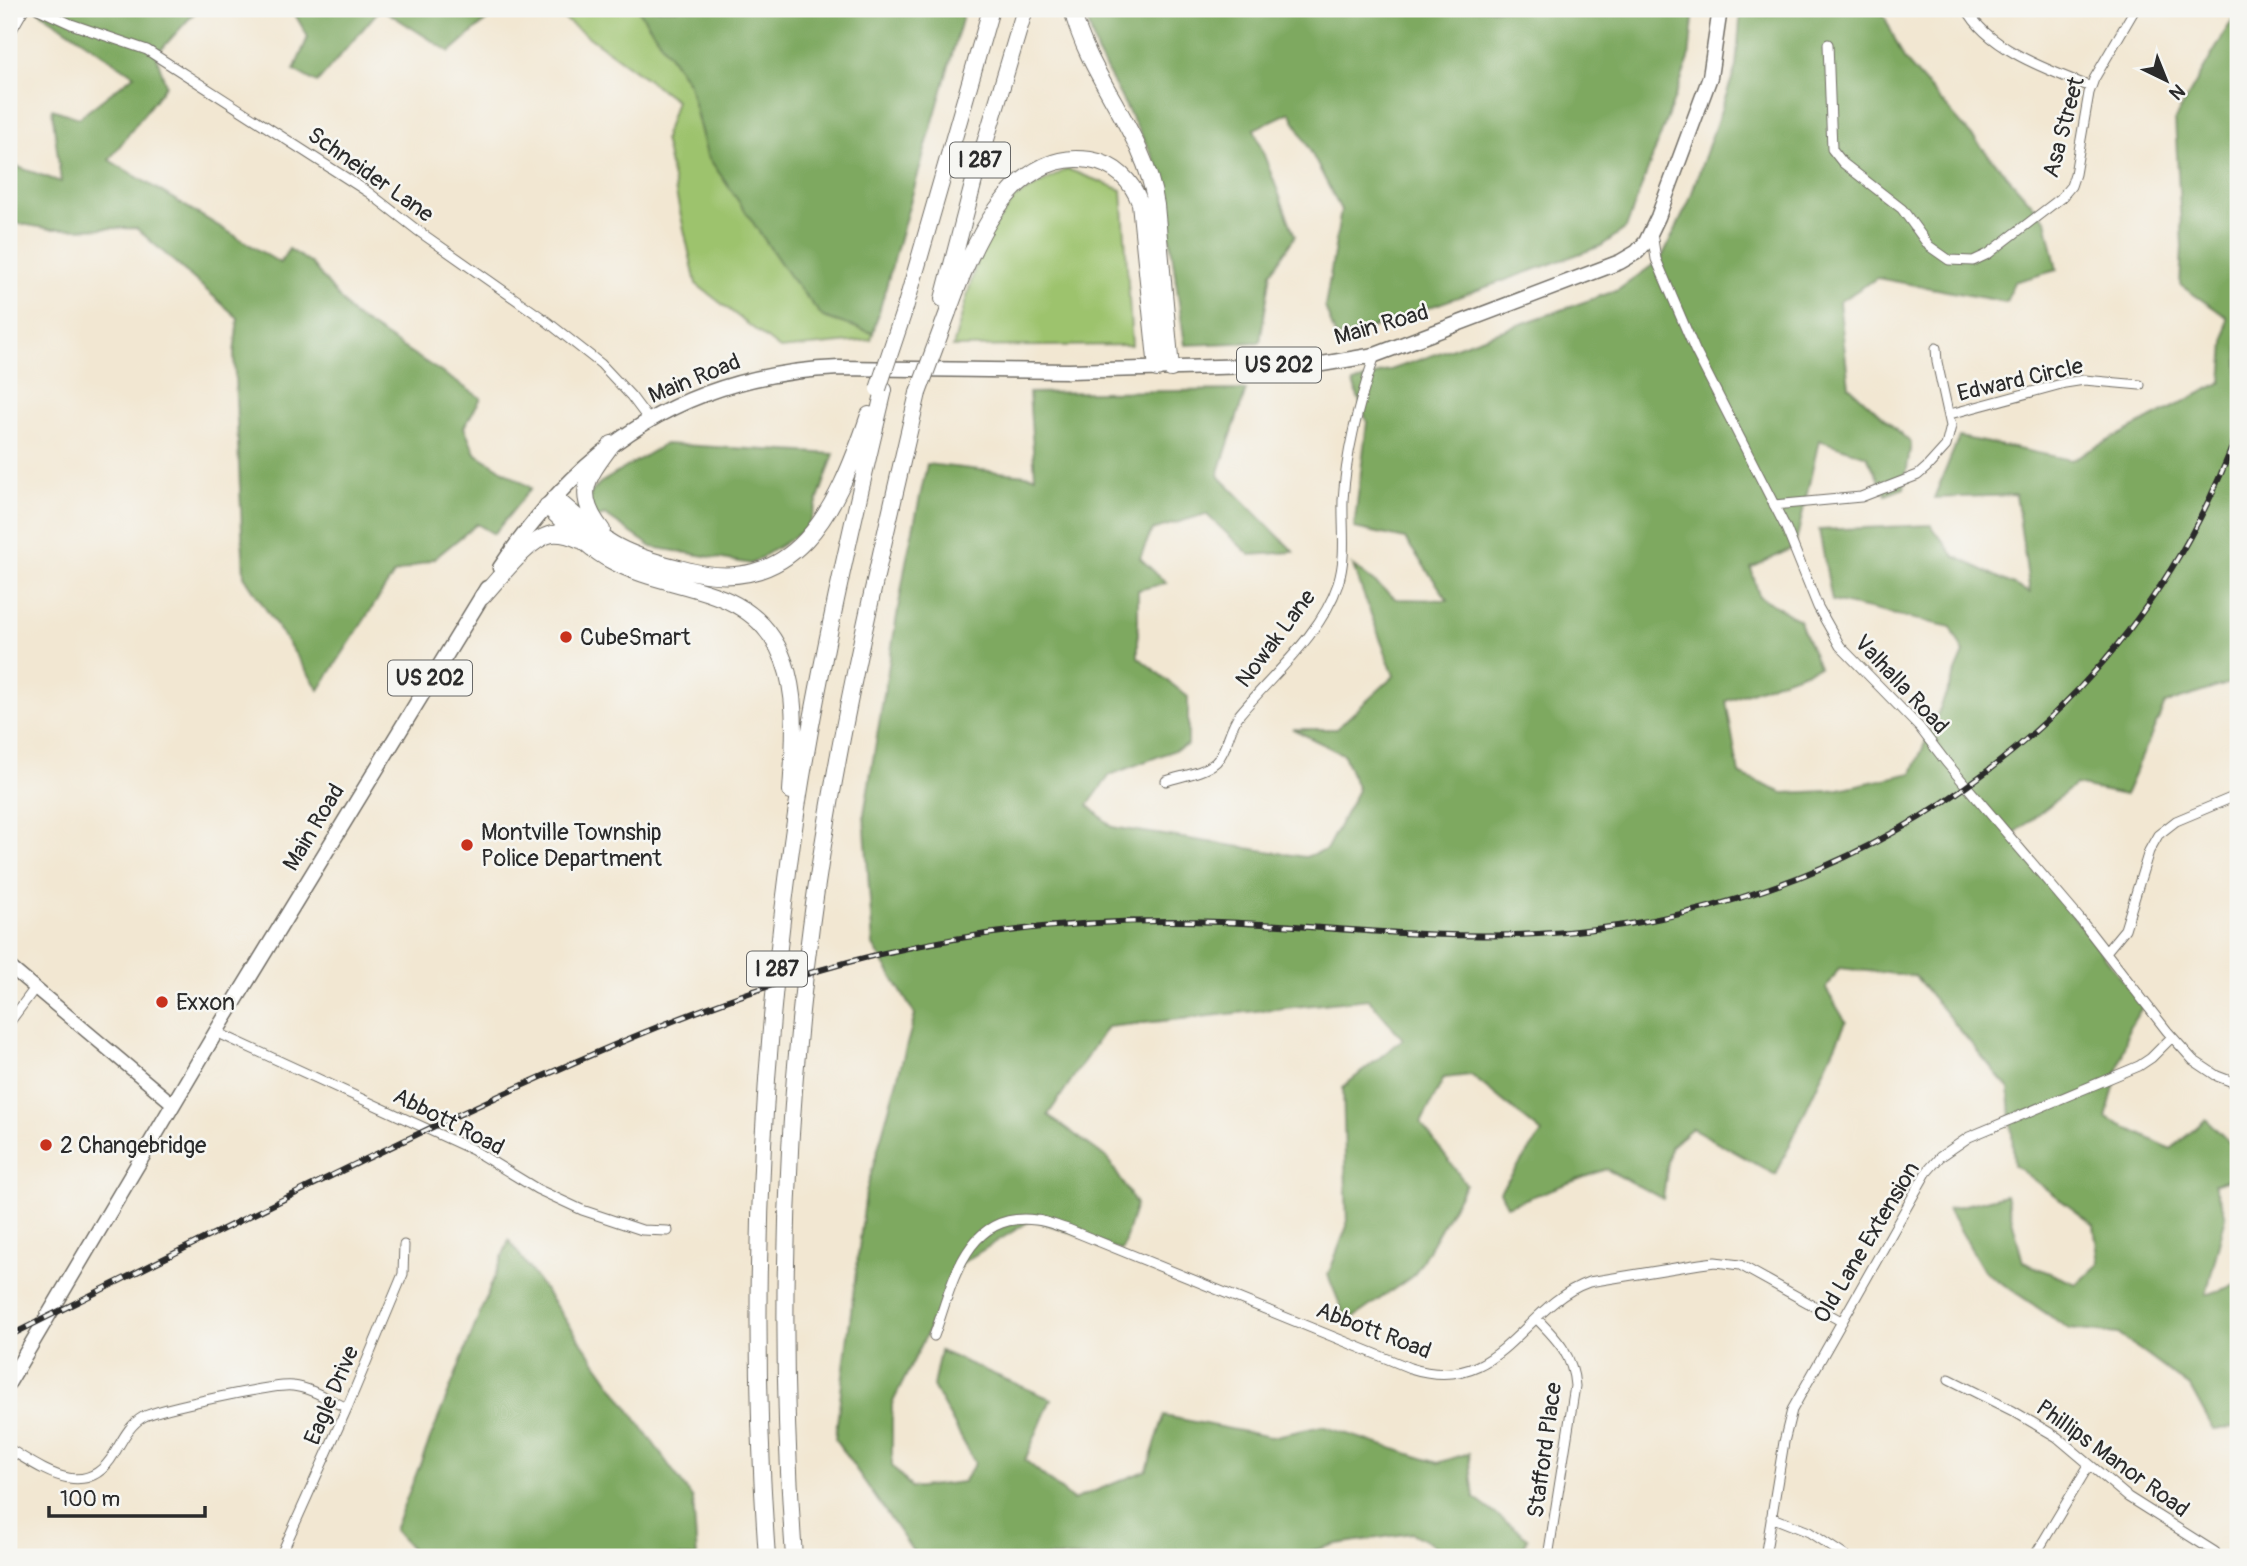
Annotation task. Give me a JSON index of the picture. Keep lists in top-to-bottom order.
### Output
{
  "streets": {
    "highway": ["I 287"],
    "main road": ["Main Road", "US 202"],
    "street": [
      "Asa Street",
      "Schneider Lane",
      "Edward Circle",
      "Nowak Lane",
      "Valhalla Road",
      "Abbott Road",
      "Old Lane Extension",
      "Eagle Drive",
      "Stafford Place",
      "Phillips Manor Road"
    ]
  },
  "crossings": [
    ["Schneider Lane", "Main Road"],
    ["Main Road", "Nowak Lane"],
    ["Main Road", "Valhalla Road"],
    ["Main Road", "Abbott Road"],
    ["Valhalla Road", "Old Lane Extension"],
    ["Abbott Road", "Old Lane Extension"],
    ["Abbott Road", "Stafford Place"]
  ],
  "places": [
    "CubeSmart",
    "Montville Township Police Department",
    "Exxon",
    "2 Changebridge"
  ],
  "scale_bar": "100 m",
  "north": "bottom right"
}
